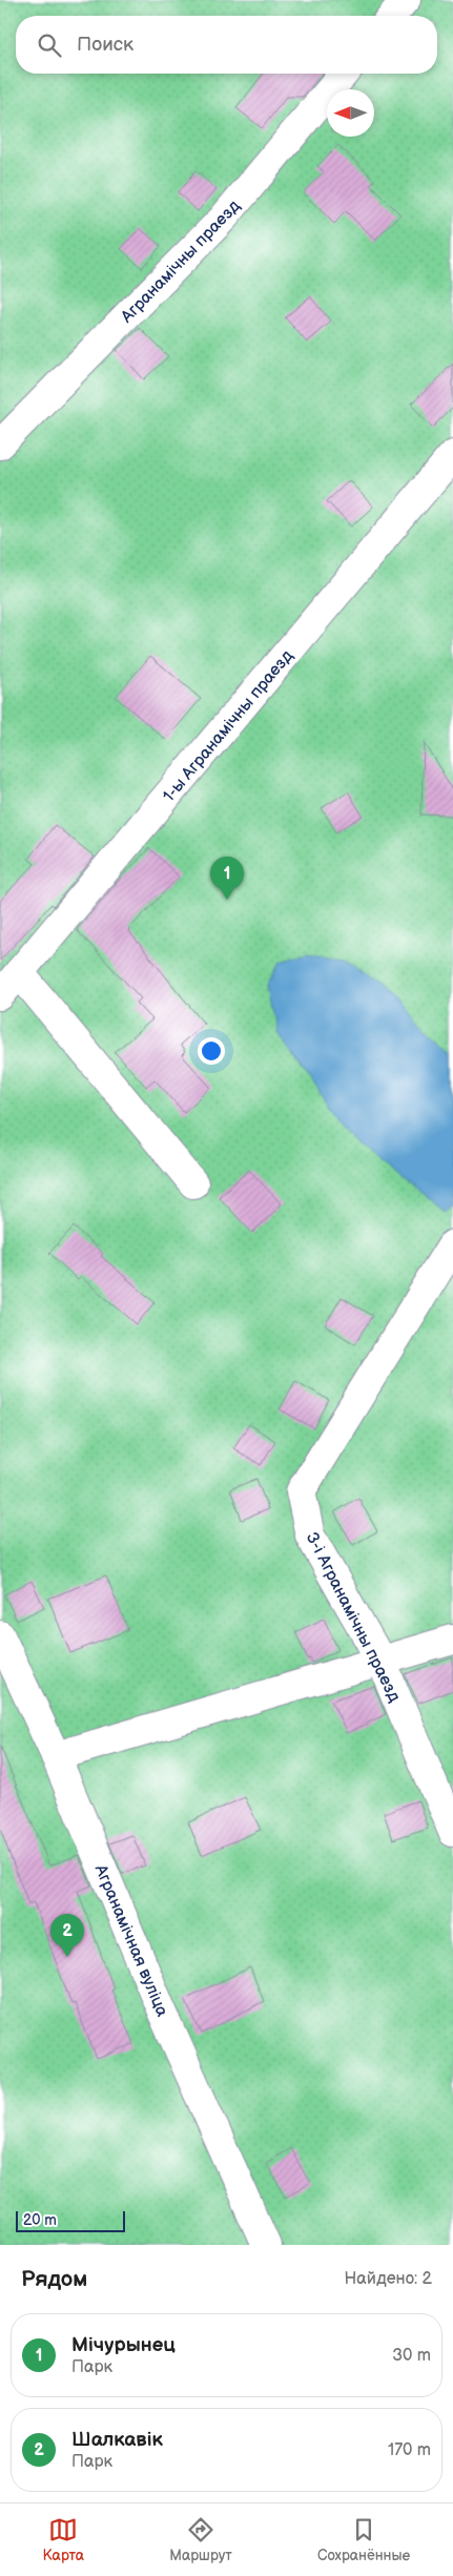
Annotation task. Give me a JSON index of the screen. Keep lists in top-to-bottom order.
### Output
{
  "streets": {
    "lane": [
      "Агранамічны праезд",
      "1-ы Агранамічны праезд",
      "3-і Агранамічны праезд",
      "Агранамічная вуліца"
    ]
  },
  "scale_bar": "20 m",
  "north": "left",
  "page": {
    "search": "Поиск",
    "pins": ["1", "2"],
    "scale": "20 m",
    "heading": ["Рядом", "Найдено: 2"],
    "list": [
      {
        "mark": "1",
        "name": "Мічурынец",
        "note": "Парк",
        "value": "30 m"
      },
      {
        "mark": "2",
        "name": "Шалкавік",
        "note": "Парк",
        "value": "170 m"
      }
    ],
    "nav": ["Карта", "Маршрут", "Сохранённые"]
  }
}
